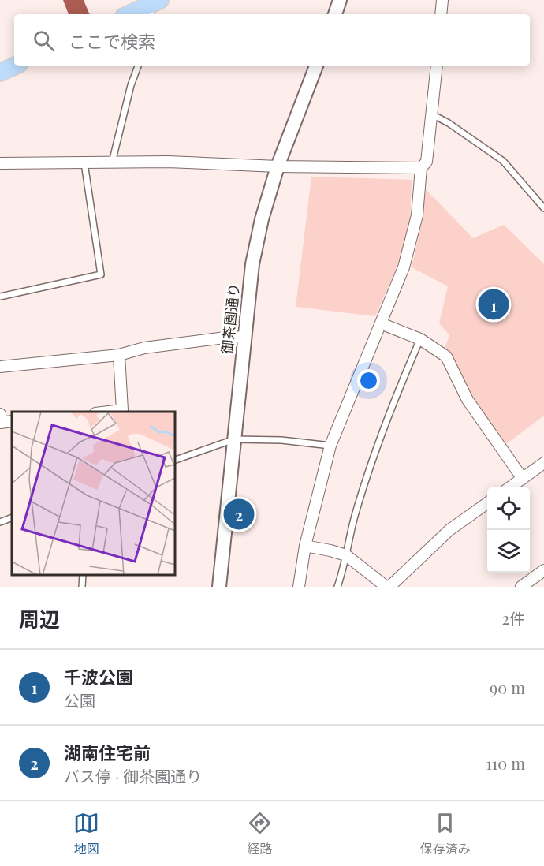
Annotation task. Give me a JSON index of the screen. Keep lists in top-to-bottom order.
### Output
{
  "streets": {
    "street": ["御茶園通り"]
  },
  "page": {
    "search": "ここで検索",
    "pins": ["1", "2"],
    "heading": ["周辺", "2件"],
    "list": [
      {
        "mark": "1",
        "name": "千波公園",
        "note": "公園",
        "value": "90 m"
      },
      {
        "mark": "2",
        "name": "湖南住宅前",
        "note": "バス停 · 御茶園通り",
        "value": "110 m"
      }
    ],
    "nav": ["地図", "経路", "保存済み"]
  }
}
